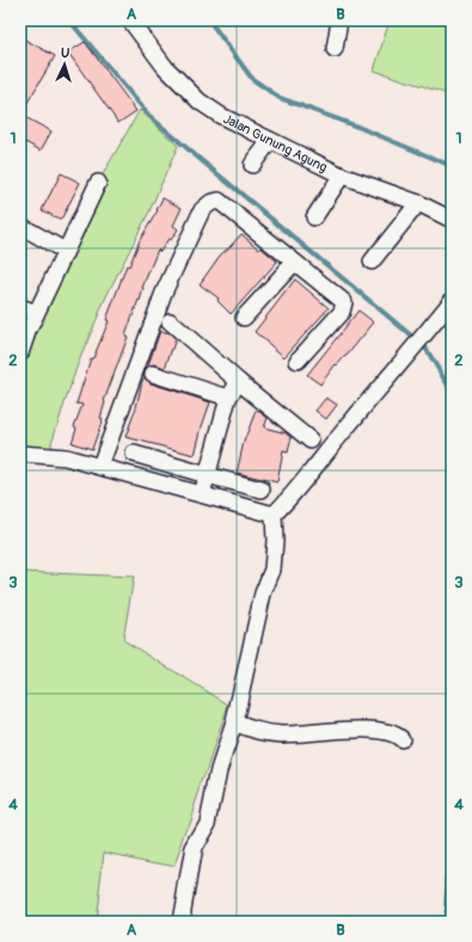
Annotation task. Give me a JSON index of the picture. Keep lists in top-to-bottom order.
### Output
{
  "streets": {
    "street": ["Jalan Gunung Agung"]
  },
  "north": "top",
  "grid": {
    "columns": ["A", "B"],
    "rows": [
      "1",
      "2",
      "3",
      "4"
    ]
  }
}
